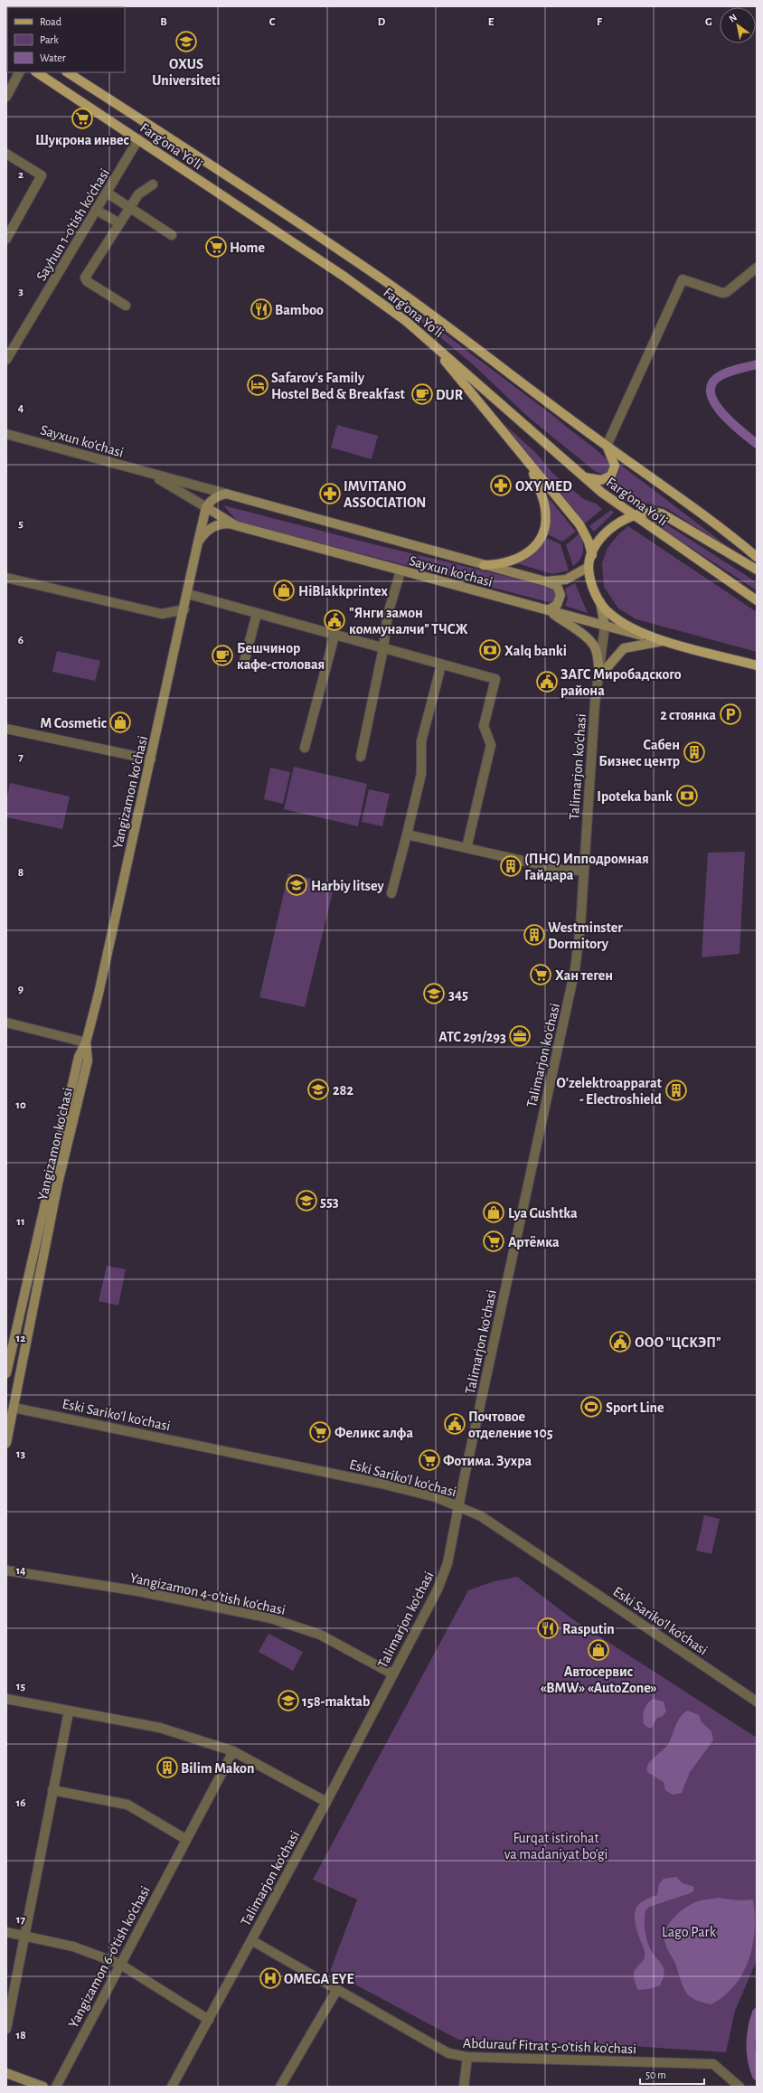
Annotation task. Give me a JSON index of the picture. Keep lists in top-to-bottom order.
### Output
{
  "streets": {
    "main road": ["Farg'ona Yo'li", "Sayxun ko'chasi", "Yangizamon ko'chasi"],
    "street": [
      "Sayhun 1-o'tish ko'chasi",
      "Talimarjon ko'chasi",
      "Eski Sariko'l ko'chasi",
      "Yangizamon 4-o'tish ko'chasi",
      "Yangizamon 6-o'tish ko'chasi",
      "Abdurauf Fitrat 5-o'tish ko'chasi"
    ]
  },
  "crossings": [
    ["Farg'ona Yo'li", "Sayhun 1-o'tish ko'chasi"],
    ["Sayxun ko'chasi", "Talimarjon ko'chasi"],
    ["Sayxun ko'chasi", "Yangizamon ko'chasi"],
    ["Talimarjon ko'chasi", "Eski Sariko'l ko'chasi"],
    ["Talimarjon ko'chasi", "Yangizamon 4-o'tish ko'chasi"],
    ["Talimarjon ko'chasi", "Abdurauf Fitrat 5-o'tish ko'chasi"],
    ["Yangizamon ko'chasi", "Eski Sariko'l ko'chasi"]
  ],
  "parks": ["Furqat istirohat va madaniyat bo'gi", "Lago Park"],
  "places": {
    "school or university": [
      "OXUS Universiteti",
      "Harbiy litsey",
      "345",
      "282",
      "553",
      "158-maktab"
    ],
    "supermarket": [
      "Шукрона инвес",
      "Home",
      "Хан теген",
      "Артёмка",
      "Феликс алфа",
      "Фотима. Зухра"
    ],
    "restaurant": ["Bamboo", "Rasputin"],
    "hotel": ["Safarov's Family Hostel Bed & Breakfast"],
    "cafe": ["DUR", "Бешчинор кафе-столовая"],
    "pharmacy": ["OXY MED", "IMVITANO ASSOCIATION"],
    "shop": [
      "HiBlakkprintex",
      "M Cosmetic",
      "Lya Gushtka",
      "Автосервис «BMW» «AutoZone»"
    ],
    "public building": [
      "\"Янги замон коммуналчи\" ТЧСЖ",
      "ЗАГС Миробадского района",
      "ООО \"ЦСКЭП\"",
      "Почтовое отделение 105"
    ],
    "bank": ["Xalq banki", "Ipoteka bank"],
    "parking": ["2 стоянка"],
    "building": [
      "Сабен Бизнес центр",
      "(ПНС) Ипподромная Гайдара",
      "Westminster Dormitory",
      "O'zelektroapparat - Electroshield",
      "Bilim Makon"
    ],
    "office": ["ATC 291/293"],
    "sports": ["Sport Line"],
    "hospital": ["OMEGA EYE"]
  },
  "legend": ["Road", "Park", "Water"],
  "scale_bar": "50 m",
  "north": "top left",
  "grid": {
    "columns": [
      "B",
      "C",
      "D",
      "E",
      "F",
      "G"
    ],
    "rows": [
      "2",
      "3",
      "4",
      "5",
      "6",
      "7",
      "8",
      "9",
      "10",
      "11",
      "12",
      "13",
      "14",
      "15",
      "16",
      "17",
      "18"
    ]
  }
}
